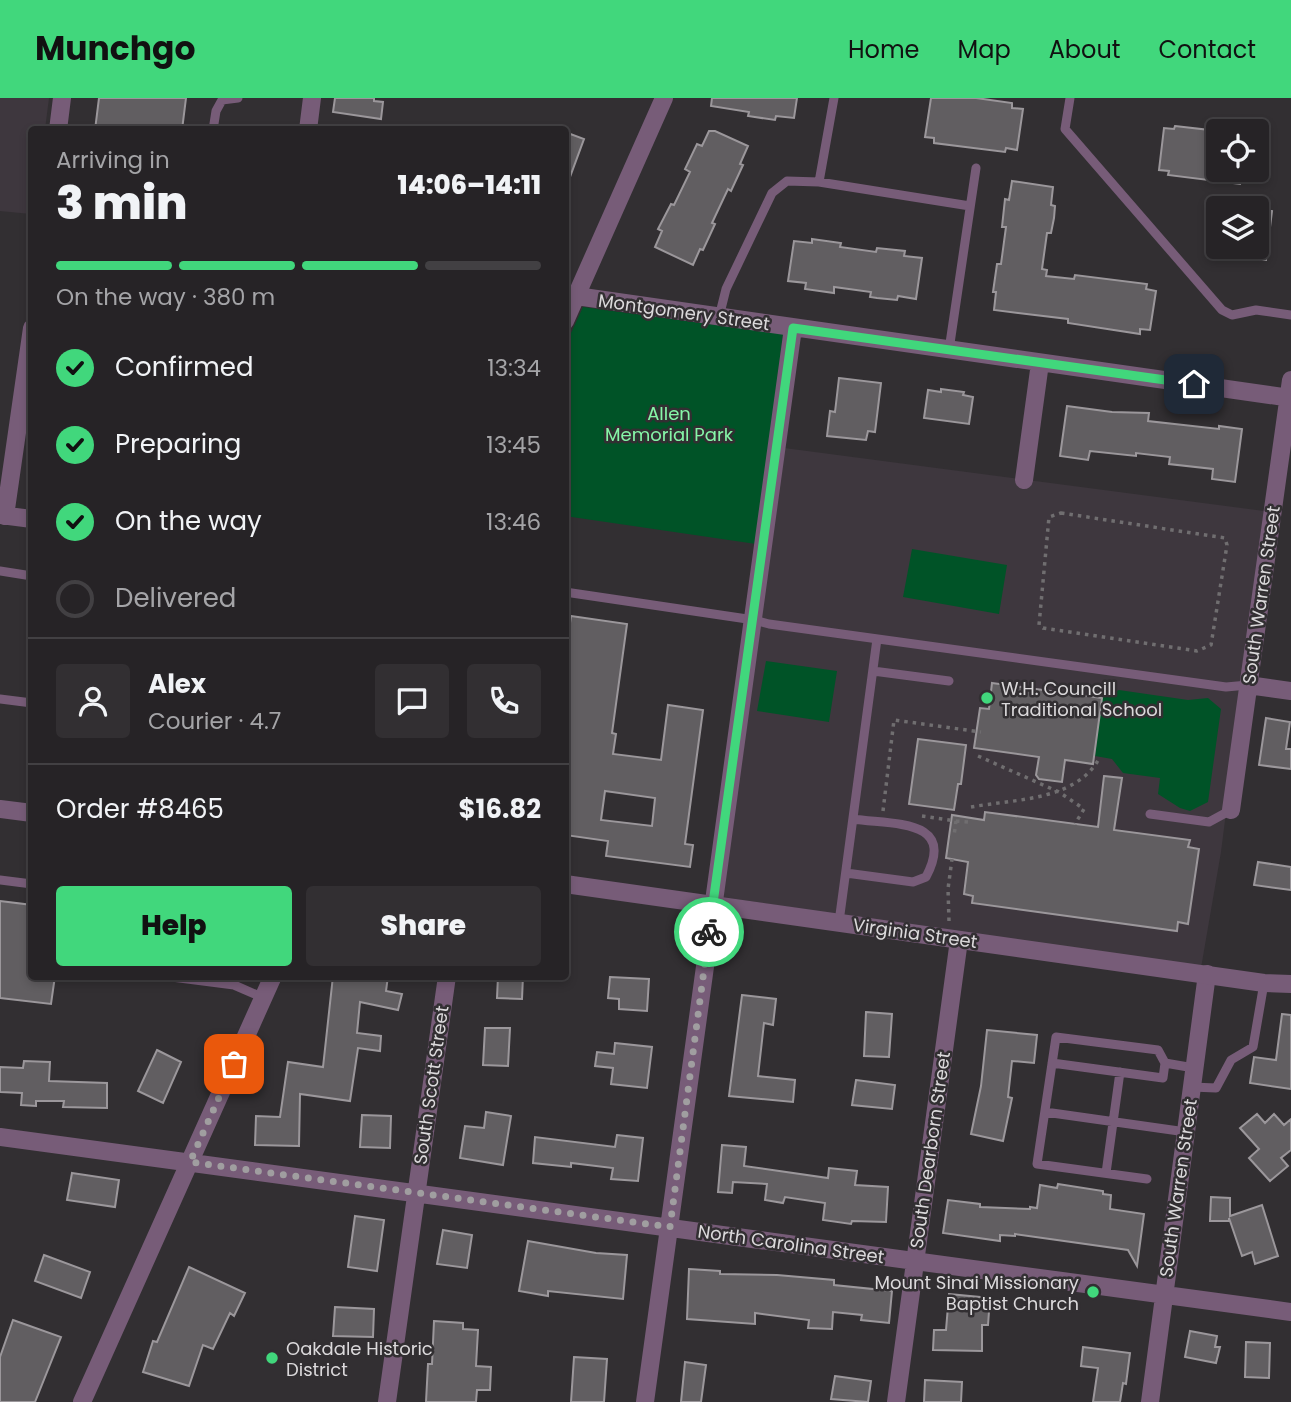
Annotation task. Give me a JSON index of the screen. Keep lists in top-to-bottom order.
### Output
{
  "streets": {
    "street": [
      "Montgomery Street",
      "South Warren Street",
      "Virginia Street",
      "South Scott Street",
      "South Dearborn Street",
      "North Carolina Street"
    ]
  },
  "crossings": [
    ["Montgomery Street", "South Warren Street"],
    ["South Warren Street", "Virginia Street"],
    ["South Warren Street", "North Carolina Street"],
    ["Virginia Street", "South Dearborn Street"],
    ["South Scott Street", "North Carolina Street"],
    ["South Dearborn Street", "North Carolina Street"]
  ],
  "parks": ["Allen Memorial Park"],
  "places": ["W.H. Councill Traditional School", "Mount Sinai Missionary Baptist Church", "Oakdale Historic District"],
  "page": {
    "header": "Munchgo",
    "nav": [
      "Home",
      "Map",
      "About",
      "Contact"
    ],
    "heading": ["3 min", "Arriving in", "14:06–14:11"],
    "panel": [
      "Alex",
      "Courier · 4.7",
      "Order #8465",
      "$16.82"
    ],
    "bar": "On the way · 380 m",
    "list": [
      ["Confirmed", "13:34"],
      ["Preparing", "13:45"],
      ["On the way", "13:46"],
      "Delivered"
    ],
    "buttons": ["Help", "Share"]
  }
}
